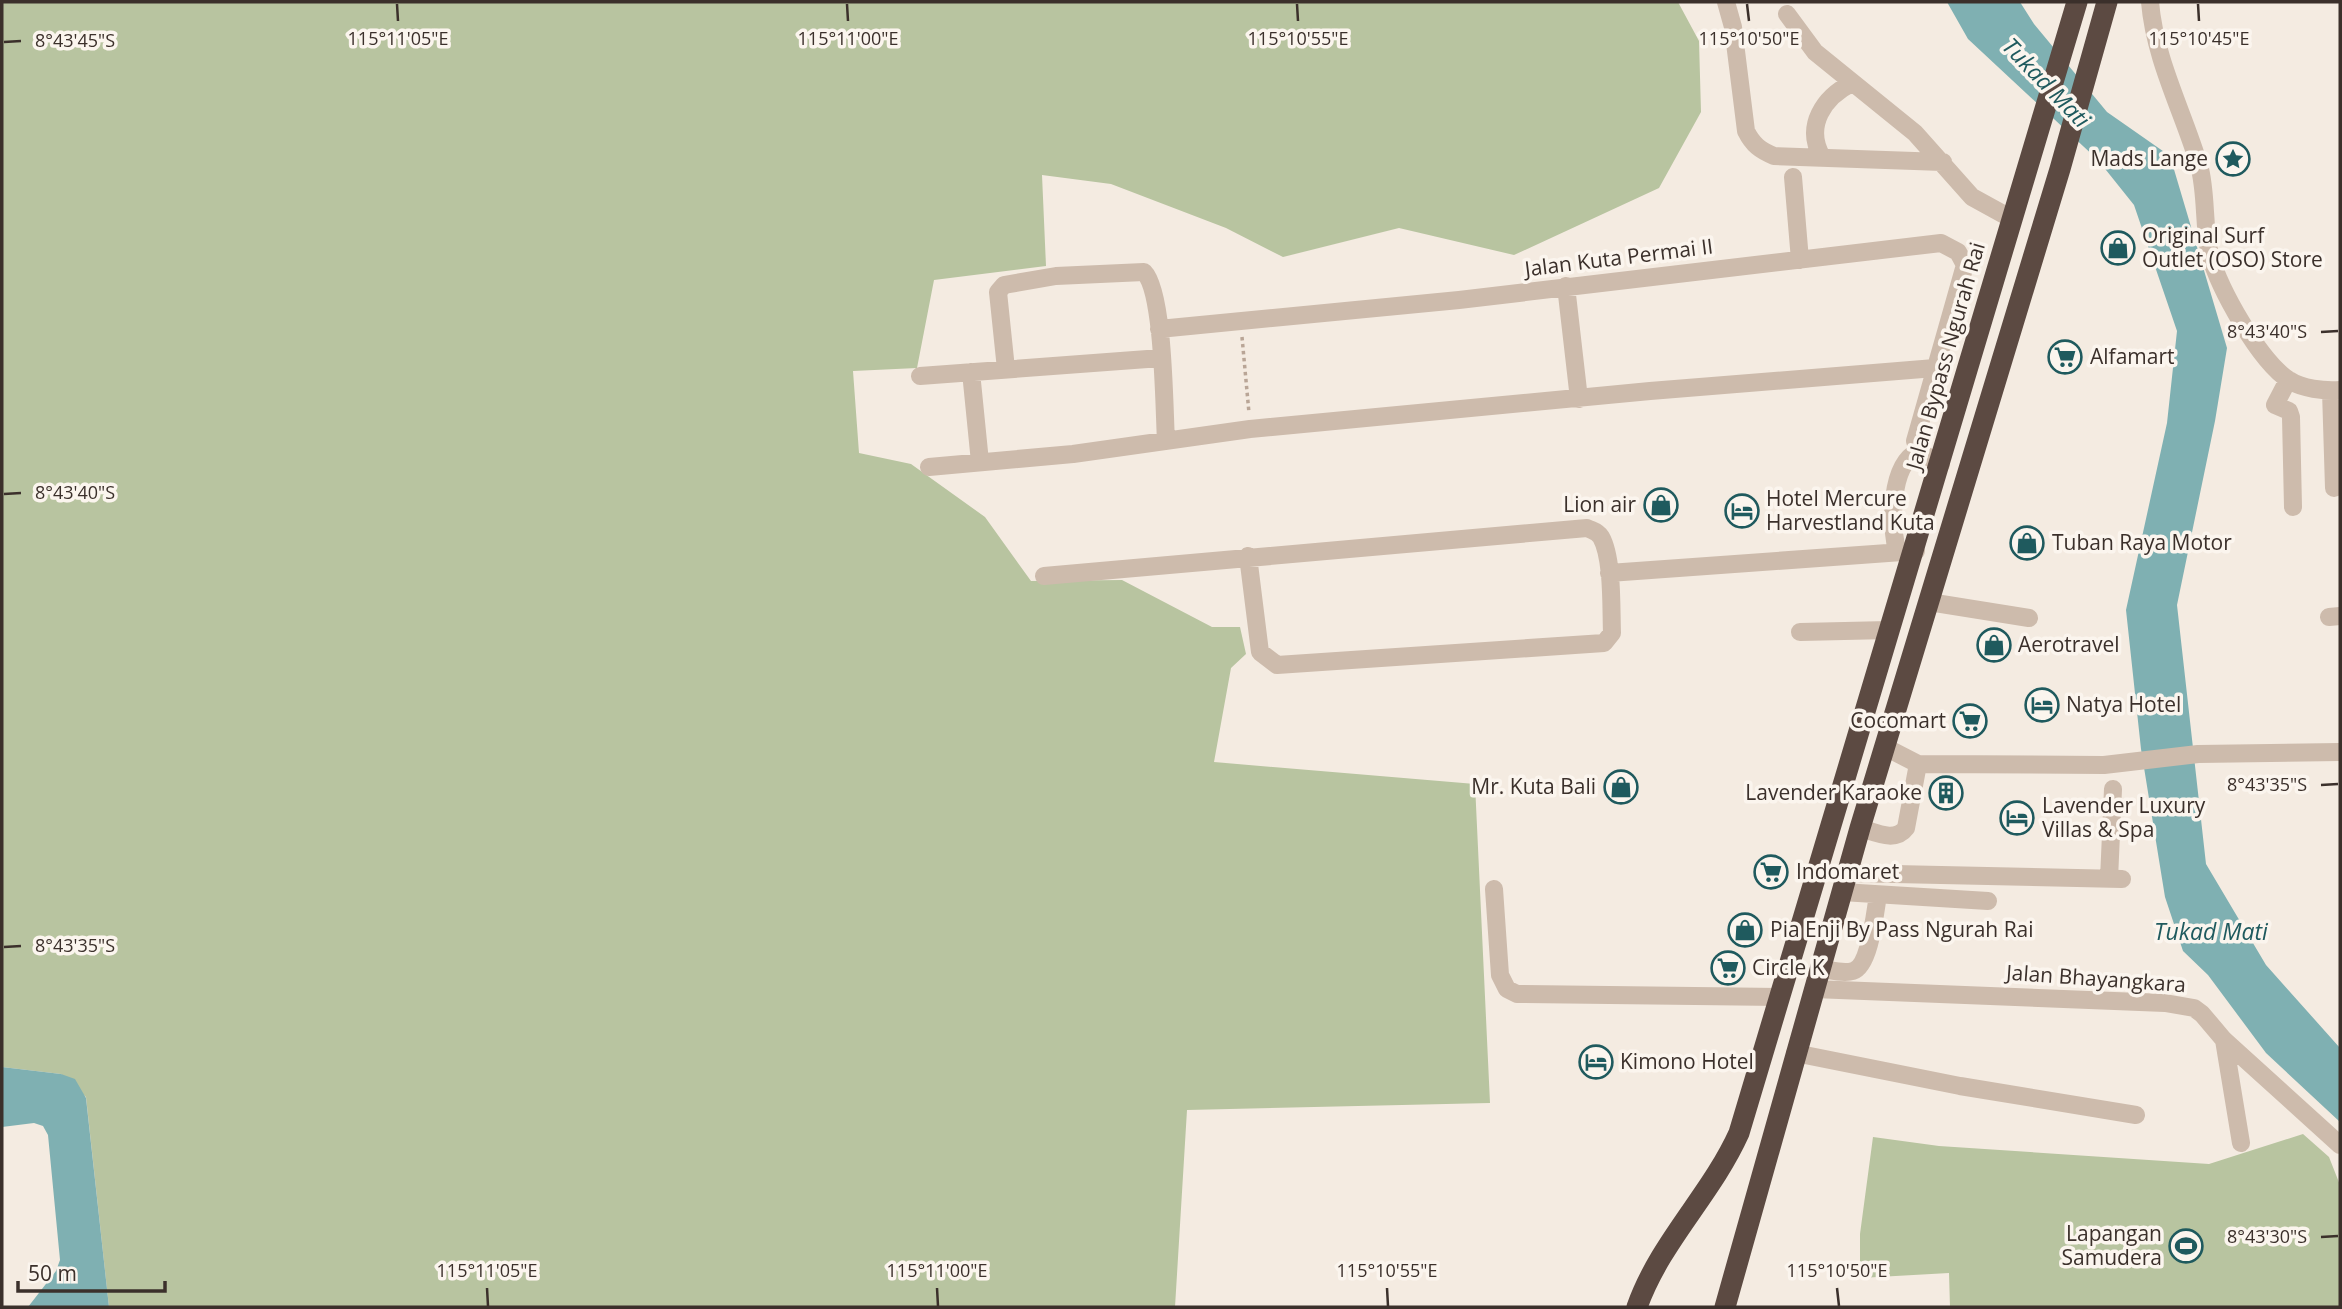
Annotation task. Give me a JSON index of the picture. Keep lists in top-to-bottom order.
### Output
{
  "streets": {
    "highway": ["Jalan Bypass Ngurah Rai"],
    "street": ["Jalan Kuta Permai II", "Jalan Bhayangkara"]
  },
  "water": ["Tukad Mati"],
  "places": {
    "place": ["Mads Lange"],
    "shop": [
      "Original Surf Outlet (OSO) Store",
      "Lion air",
      "Tuban Raya Motor",
      "Aerotravel",
      "Mr. Kuta Bali",
      "Pia Enji By Pass Ngurah Rai"
    ],
    "supermarket": [
      "Alfamart",
      "Cocomart",
      "Indomaret",
      "Circle K"
    ],
    "hotel": [
      "Hotel Mercure Harvestland Kuta",
      "Natya Hotel",
      "Lavender Luxury Villas & Spa",
      "Kimono Hotel"
    ],
    "building": ["Lavender Karaoke"],
    "sports": ["Lapangan Samudera"]
  },
  "scale_bar": "50 m",
  "coordinates": [
    "115°11'05\"E",
    "115°11'00\"E",
    "115°10'55\"E",
    "115°10'50\"E",
    "115°10'45\"E",
    "8°43'45\"S",
    "8°43'40\"S",
    "8°43'35\"S",
    "8°43'30\"S"
  ]
}
